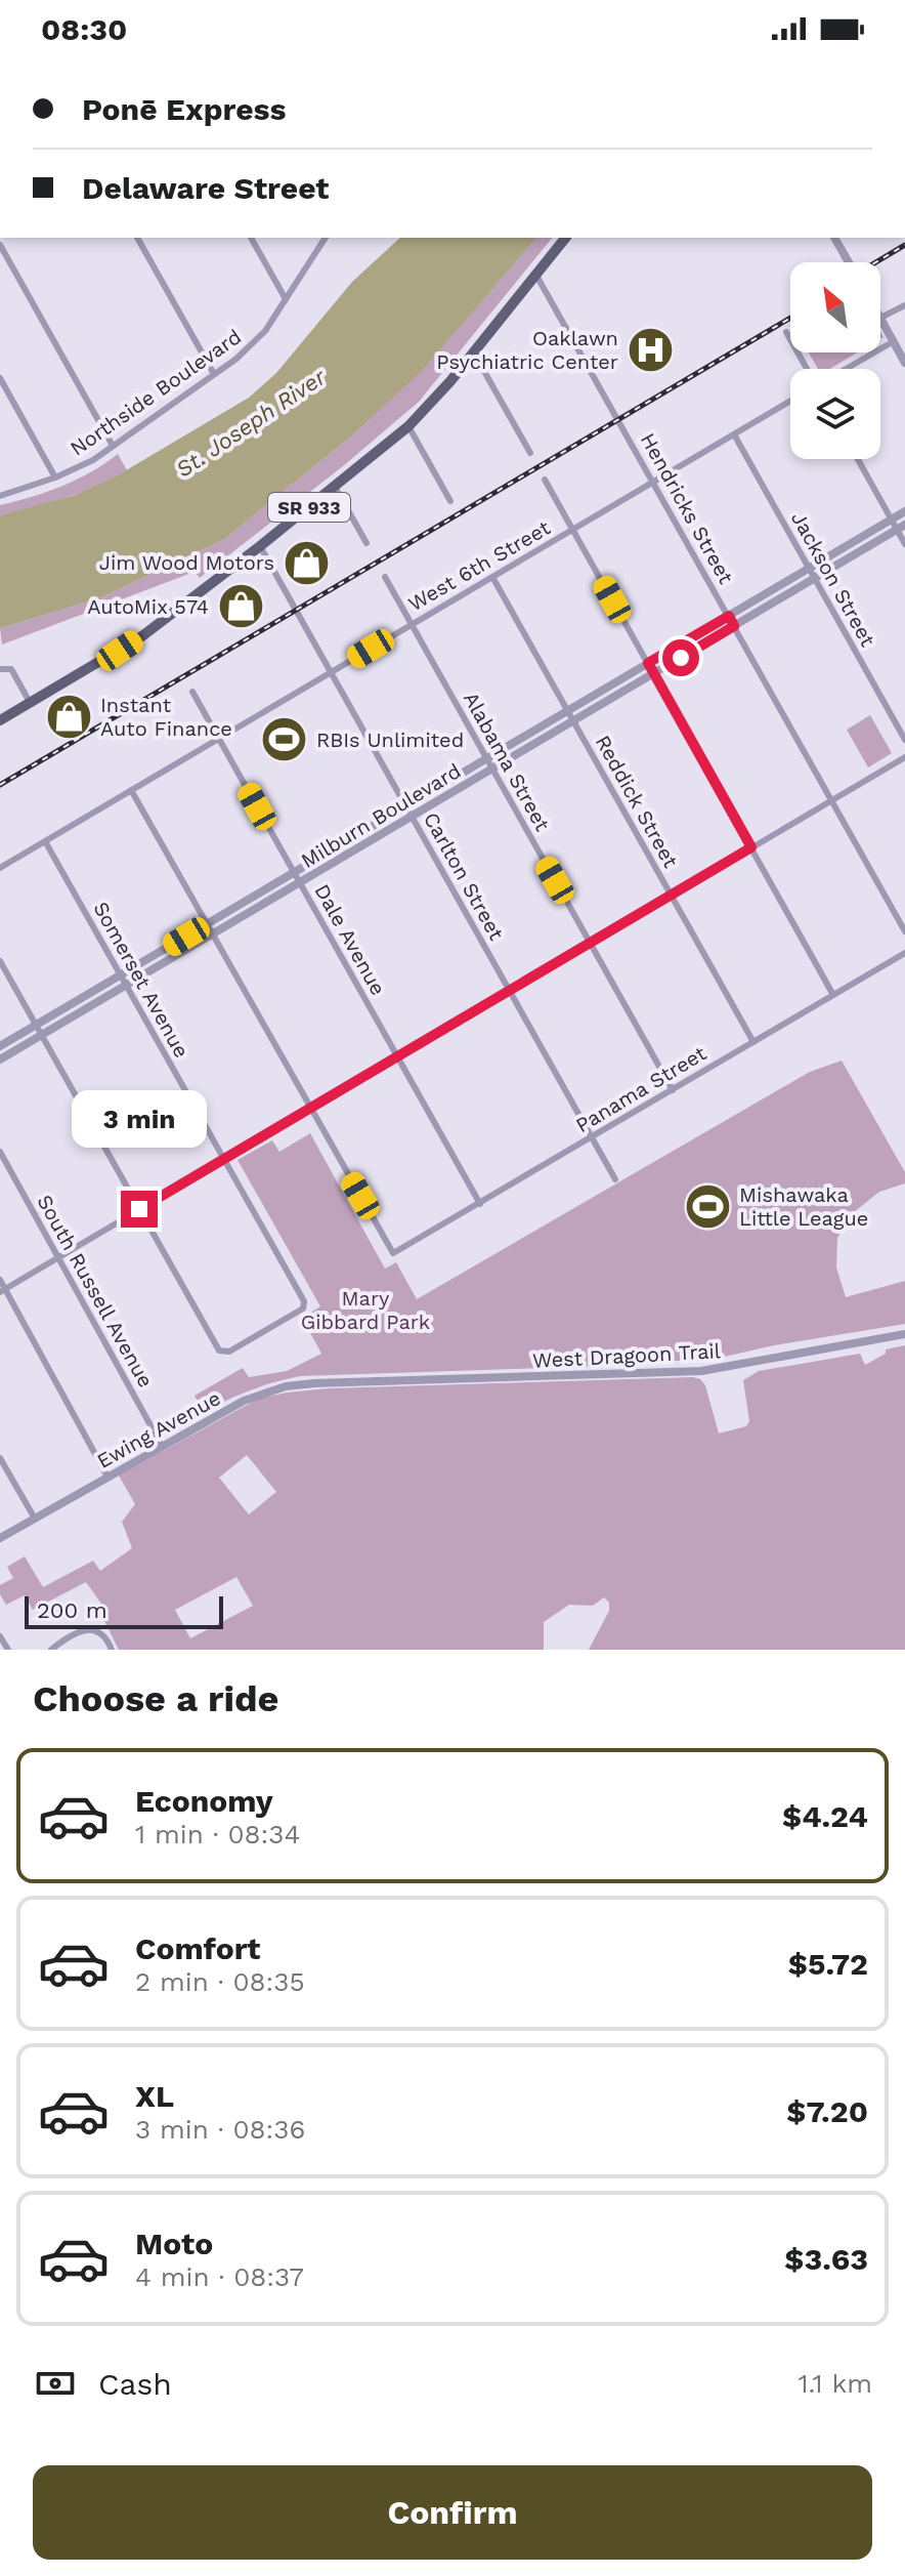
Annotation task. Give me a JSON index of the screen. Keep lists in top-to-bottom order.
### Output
{
  "streets": {
    "main road": ["SR 933"],
    "street": [
      "Northside Boulevard",
      "Hendricks Street",
      "West 6th Street",
      "Jackson Street",
      "Alabama Street",
      "Reddick Street",
      "Milburn Boulevard",
      "Carlton Street",
      "Dale Avenue",
      "Somerset Avenue",
      "Panama Street",
      "South Russell Avenue",
      "West Dragoon Trail",
      "Ewing Avenue"
    ]
  },
  "crossings": [
    ["SR 933", "Hendricks Street"],
    ["SR 933", "Carlton Street"],
    ["Hendricks Street", "West 6th Street"],
    ["Hendricks Street", "Milburn Boulevard"],
    ["West 6th Street", "Jackson Street"],
    ["West 6th Street", "Alabama Street"],
    ["West 6th Street", "Reddick Street"],
    ["West 6th Street", "Carlton Street"],
    ["West 6th Street", "Dale Avenue"],
    ["West 6th Street", "Somerset Avenue"],
    ["Jackson Street", "Milburn Boulevard"],
    ["Alabama Street", "Milburn Boulevard"],
    ["Alabama Street", "Panama Street"],
    ["Reddick Street", "Milburn Boulevard"],
    ["Reddick Street", "Panama Street"],
    ["Milburn Boulevard", "Carlton Street"],
    ["Milburn Boulevard", "Dale Avenue"],
    ["Milburn Boulevard", "Somerset Avenue"],
    ["Carlton Street", "Panama Street"],
    ["Dale Avenue", "Panama Street"],
    ["South Russell Avenue", "Ewing Avenue"],
    ["West Dragoon Trail", "Ewing Avenue"]
  ],
  "water": ["St. Joseph River"],
  "parks": ["Mary Gibbard Park"],
  "places": {
    "hospital": ["Oaklawn Psychiatric Center"],
    "shop": ["Jim Wood Motors", "AutoMix 574", "Instant Auto Finance"],
    "sports": ["RBIs Unlimited", "Mishawaka Little League"]
  },
  "scale_bar": "200 m",
  "north": "top left",
  "page": {
    "status": "08:30",
    "banner": ["Ponē Express", "Delaware Street"],
    "bubble": "3 min",
    "scale": "200 m",
    "heading": "Choose a ride",
    "list": [
      {
        "name": "Economy",
        "note": "1 min · 08:34",
        "value": "$4.24"
      },
      {
        "name": "Comfort",
        "note": "2 min · 08:35",
        "value": "$5.72"
      },
      {
        "name": "XL",
        "note": "3 min · 08:36",
        "value": "$7.20"
      },
      {
        "name": "Moto",
        "note": "4 min · 08:37",
        "value": "$3.63"
      }
    ],
    "pay": ["Cash", "1.1 km"],
    "buttons": "Confirm"
  }
}
